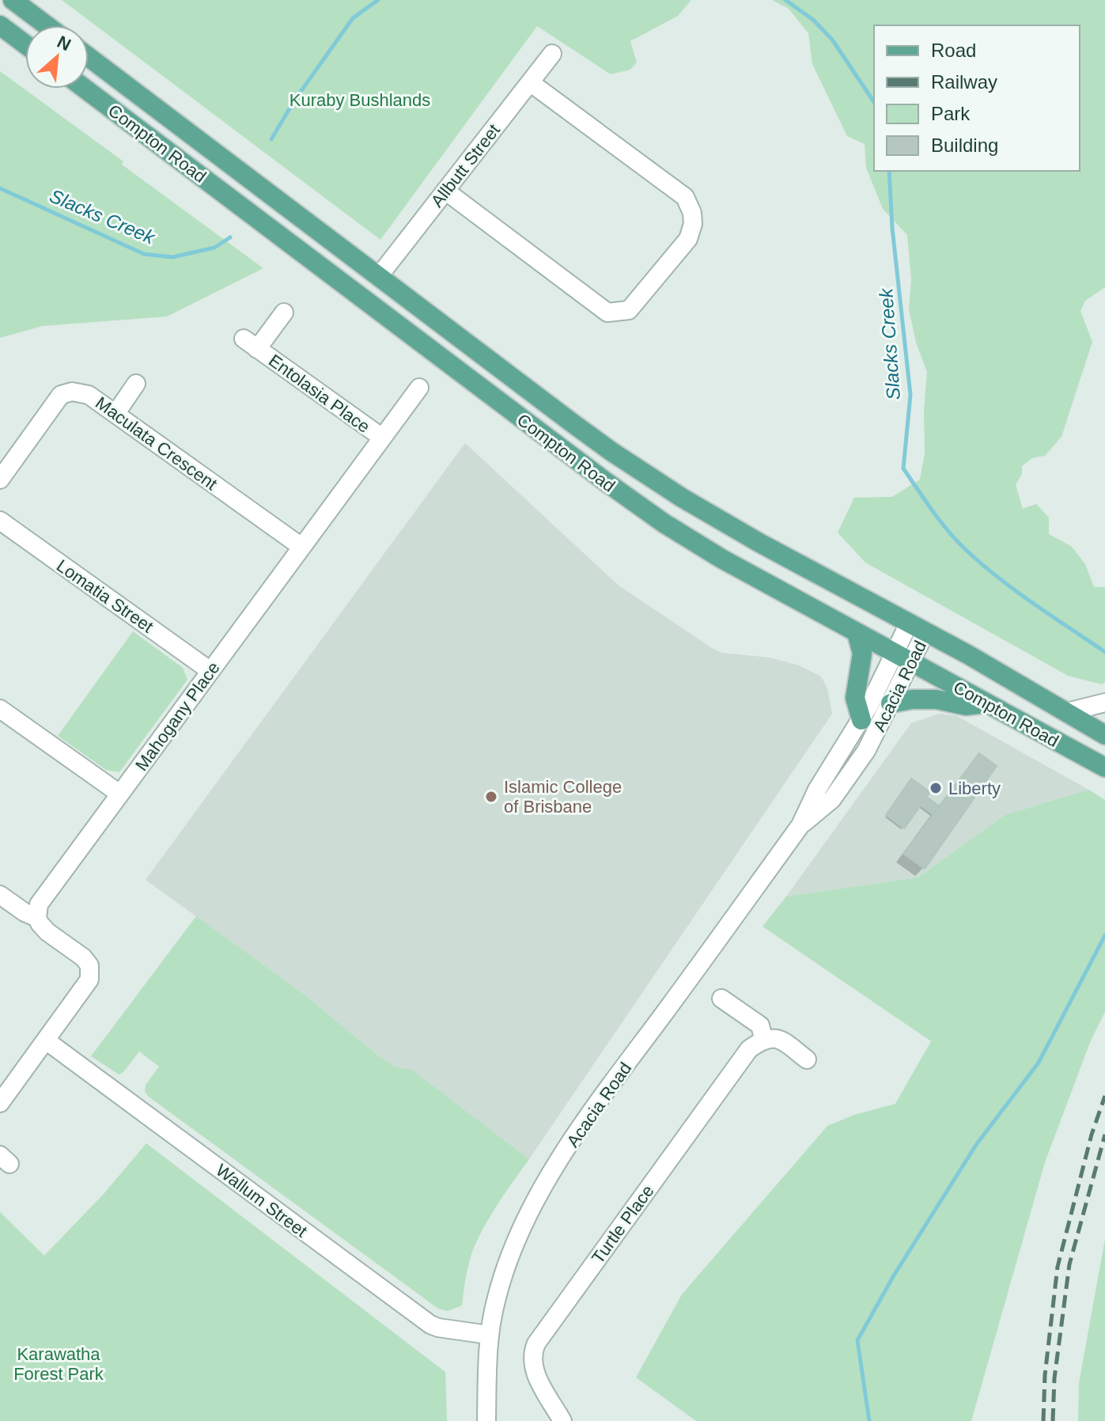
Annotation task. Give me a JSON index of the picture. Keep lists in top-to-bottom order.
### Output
{
  "streets": {
    "main road": ["Compton Road"],
    "street": [
      "Allbutt Street",
      "Entolasia Place",
      "Maculata Crescent",
      "Lomatia Street",
      "Acacia Road",
      "Mahogany Place",
      "Wallum Street",
      "Turtle Place"
    ]
  },
  "crossings": [
    ["Compton Road", "Allbutt Street"],
    ["Compton Road", "Acacia Road"],
    ["Entolasia Place", "Mahogany Place"],
    ["Maculata Crescent", "Mahogany Place"],
    ["Lomatia Street", "Mahogany Place"],
    ["Acacia Road", "Wallum Street"]
  ],
  "water": ["Slacks Creek"],
  "parks": ["Kuraby Bushlands", "Karawatha Forest Park"],
  "places": ["Liberty", "Islamic College of Brisbane"],
  "legend": [
    "Road",
    "Railway",
    "Park",
    "Building"
  ],
  "north": "top right"
}
